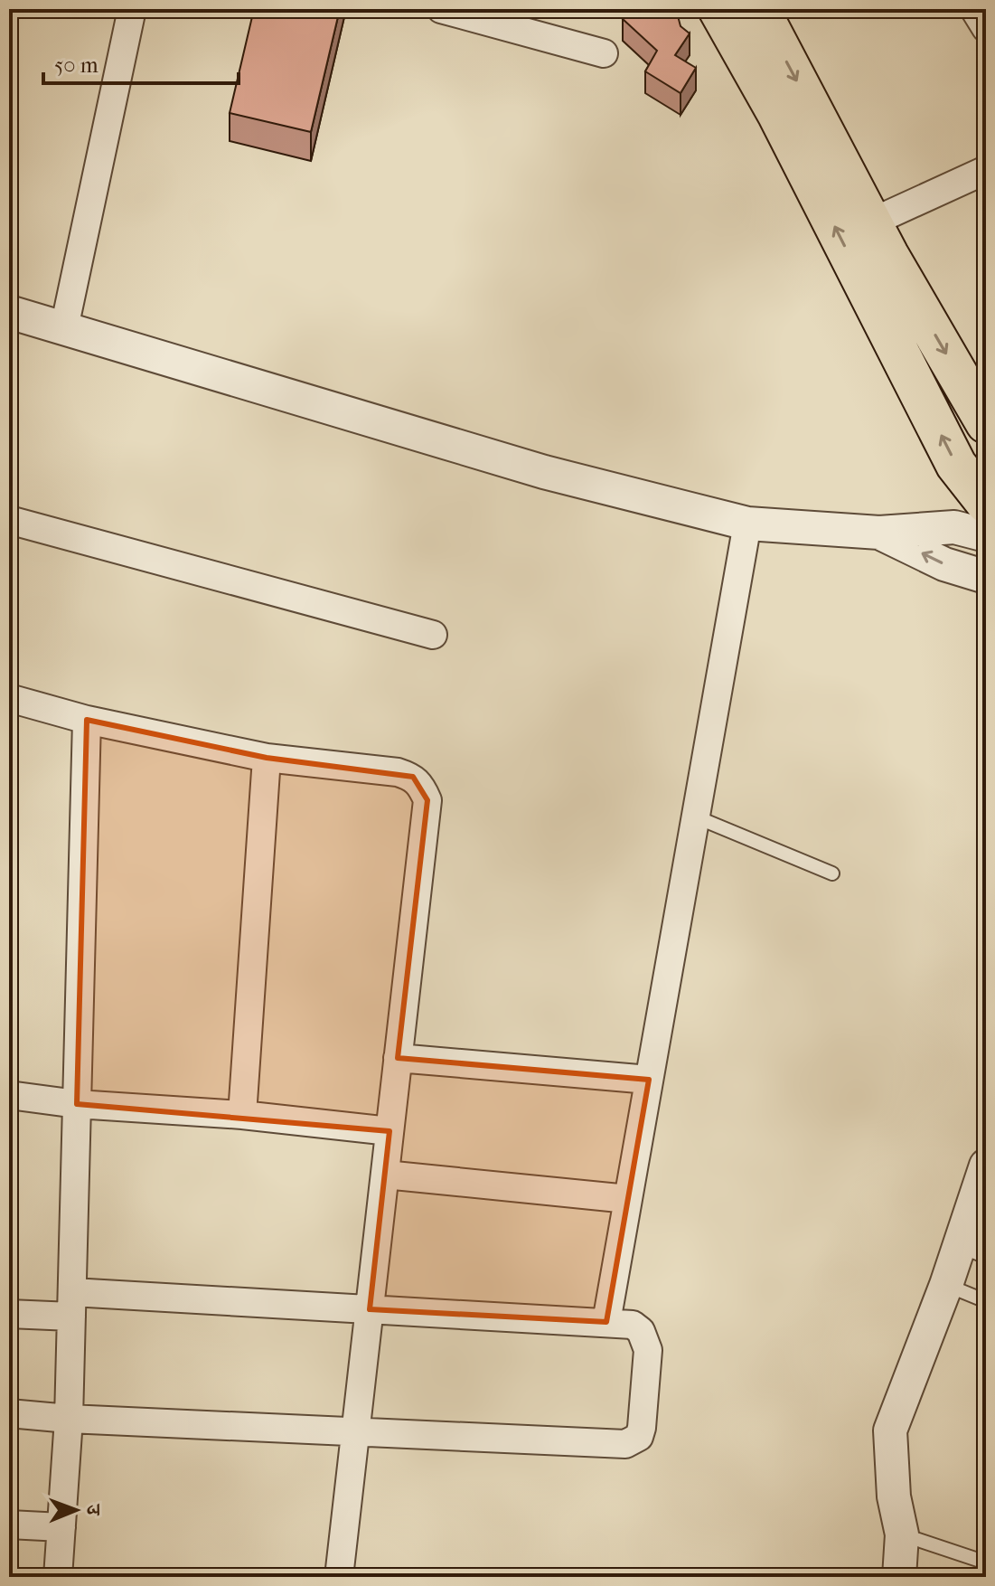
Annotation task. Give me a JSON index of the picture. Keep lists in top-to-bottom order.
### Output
{
  "scale_bar": "50 m",
  "north": "right"
}
